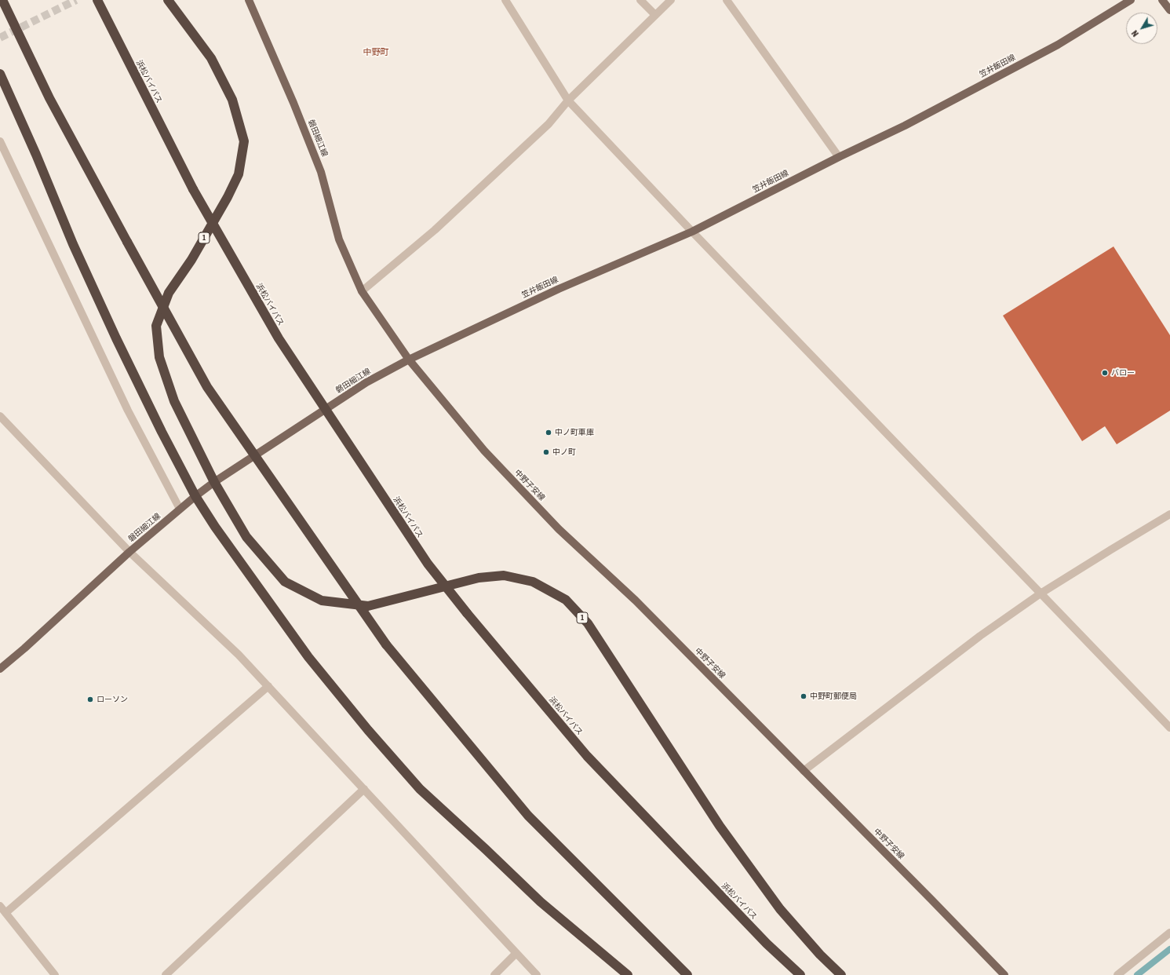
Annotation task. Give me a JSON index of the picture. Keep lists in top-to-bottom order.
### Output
{
  "streets": {
    "highway": ["浜松バイパス", "1"],
    "main road": ["笠井飯田線", "磐田細江線", "中野子安線"]
  },
  "crossings": [
    ["笠井飯田線", "磐田細江線"],
    ["笠井飯田線", "中野子安線"],
    ["磐田細江線", "1"],
    ["磐田細江線", "中野子安線"]
  ],
  "districts": ["中野町"],
  "places": [
    "バロー",
    "中ノ町車庫",
    "中ノ町",
    "中野町郵便局",
    "ローソン"
  ],
  "north": "bottom left"
}
